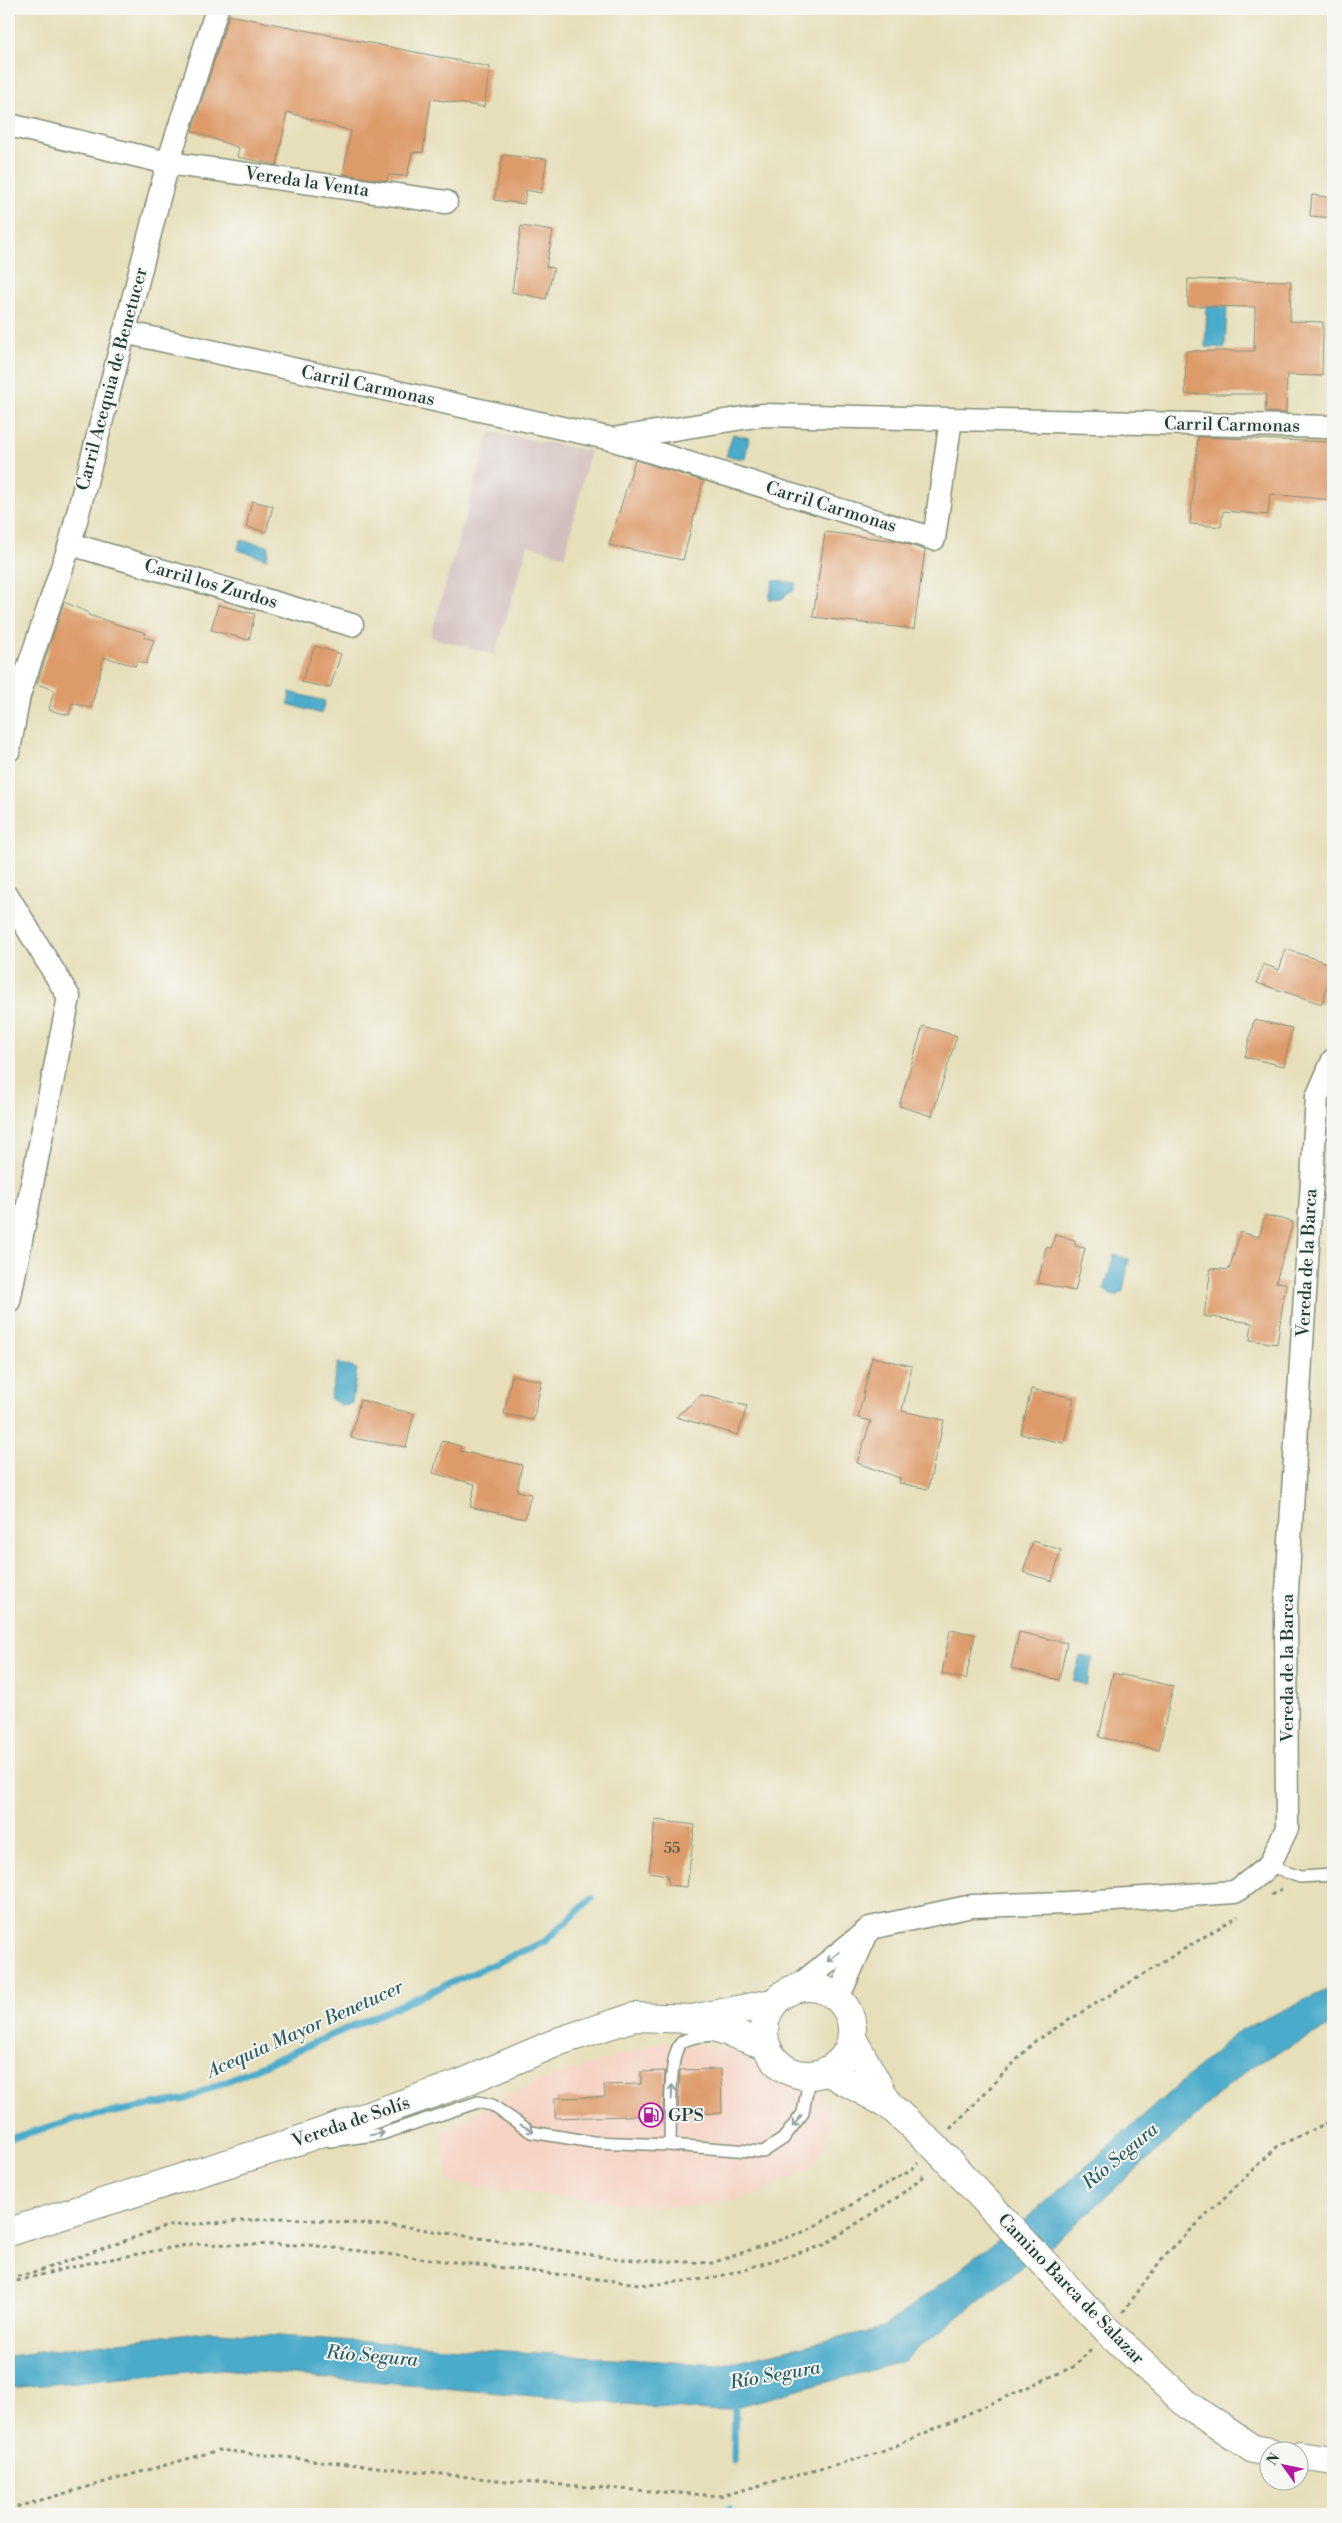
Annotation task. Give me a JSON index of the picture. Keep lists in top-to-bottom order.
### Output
{
  "streets": {
    "street": [
      "Vereda la Venta",
      "Carril Acequia de Benetucer",
      "Carril Carmonas",
      "Carril los Zurdos",
      "Vereda de la Barca",
      "Vereda de Solís",
      "Camino Barca de Salazar"
    ]
  },
  "crossings": [
    ["Vereda la Venta", "Carril Acequia de Benetucer"],
    ["Carril Acequia de Benetucer", "Carril Carmonas"],
    ["Carril Acequia de Benetucer", "Carril los Zurdos"],
    ["Vereda de Solís", "Camino Barca de Salazar"]
  ],
  "water": ["Acequia Mayor Benetucer", "Río Segura"],
  "places": {
    "fuel station": ["GPS"]
  },
  "house_numbers": ["55"],
  "north": "top left"
}
